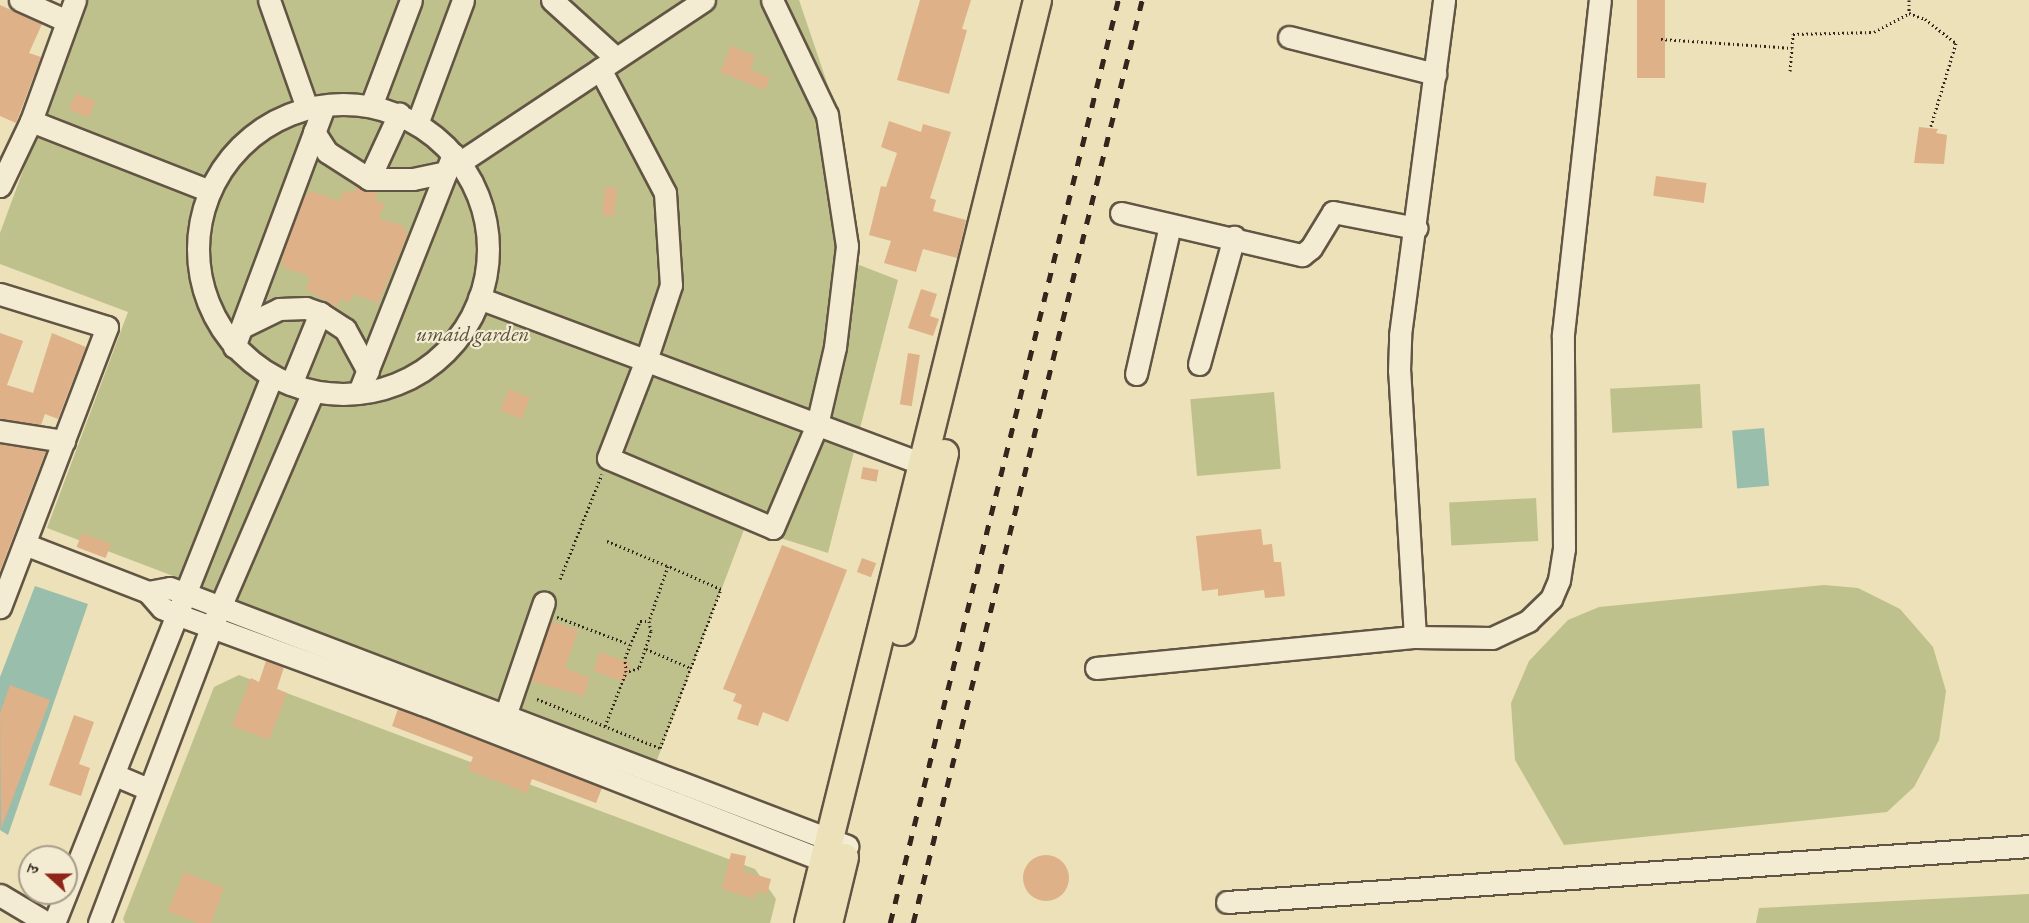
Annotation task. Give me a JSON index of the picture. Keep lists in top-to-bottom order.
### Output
{
  "parks": ["umaid garden"],
  "north": "left"
}
